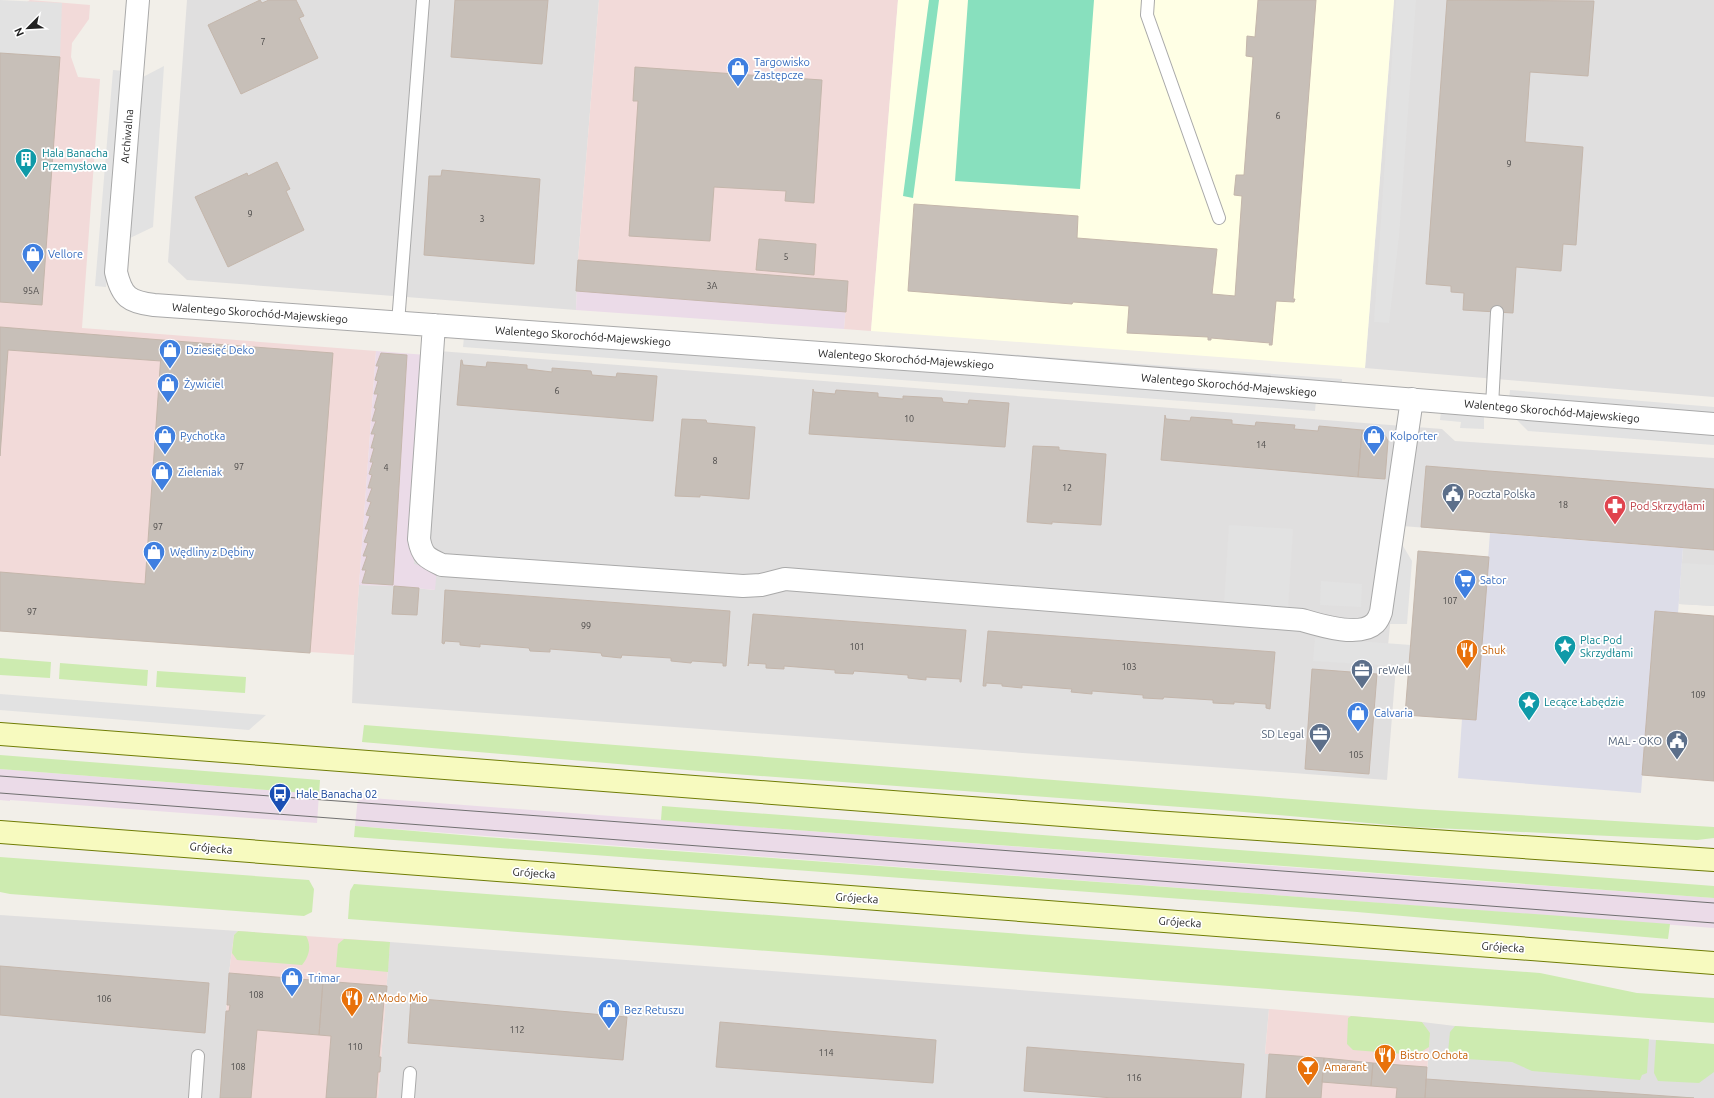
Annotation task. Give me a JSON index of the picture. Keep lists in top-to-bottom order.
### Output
{
  "streets": {
    "main road": ["Grójecka"],
    "street": ["Archiwalna", "Walentego Skorochód-Majewskiego"]
  },
  "crossings": [
    ["Archiwalna", "Walentego Skorochód-Majewskiego"]
  ],
  "places": {
    "shop": [
      "Targowisko Zastępcze",
      "Vellore",
      "Dziesięć Deko",
      "Żywiciel",
      "Pychotka",
      "Kolporter",
      "Zieleniak",
      "Wędliny z Dębiny",
      "Calvaria",
      "Trimar",
      "Bez Retuszu"
    ],
    "building": ["Hala Banacha Przemysłowa"],
    "public building": ["Poczta Polska", "MAL - OKO"],
    "pharmacy": ["Pod Skrzydłami"],
    "supermarket": ["Sator"],
    "place": ["Plac Pod Skrzydłami", "Lecące Łabędzie"],
    "restaurant": ["Shuk", "A Modo Mio", "Bistro Ochota"],
    "office": ["reWell", "SD Legal"],
    "bus stop": ["Hale Banacha 02"],
    "bar": ["Amarant"]
  },
  "house_numbers": [
    "7",
    "6",
    "9",
    "9",
    "3",
    "5",
    "3A",
    "95A",
    "6",
    "10",
    "14",
    "8",
    "97",
    "4",
    "12",
    "18",
    "97",
    "107",
    "97",
    "99",
    "101",
    "103",
    "109",
    "105",
    "108",
    "106",
    "112",
    "110",
    "114",
    "108",
    "116"
  ],
  "north": "bottom left"
}
